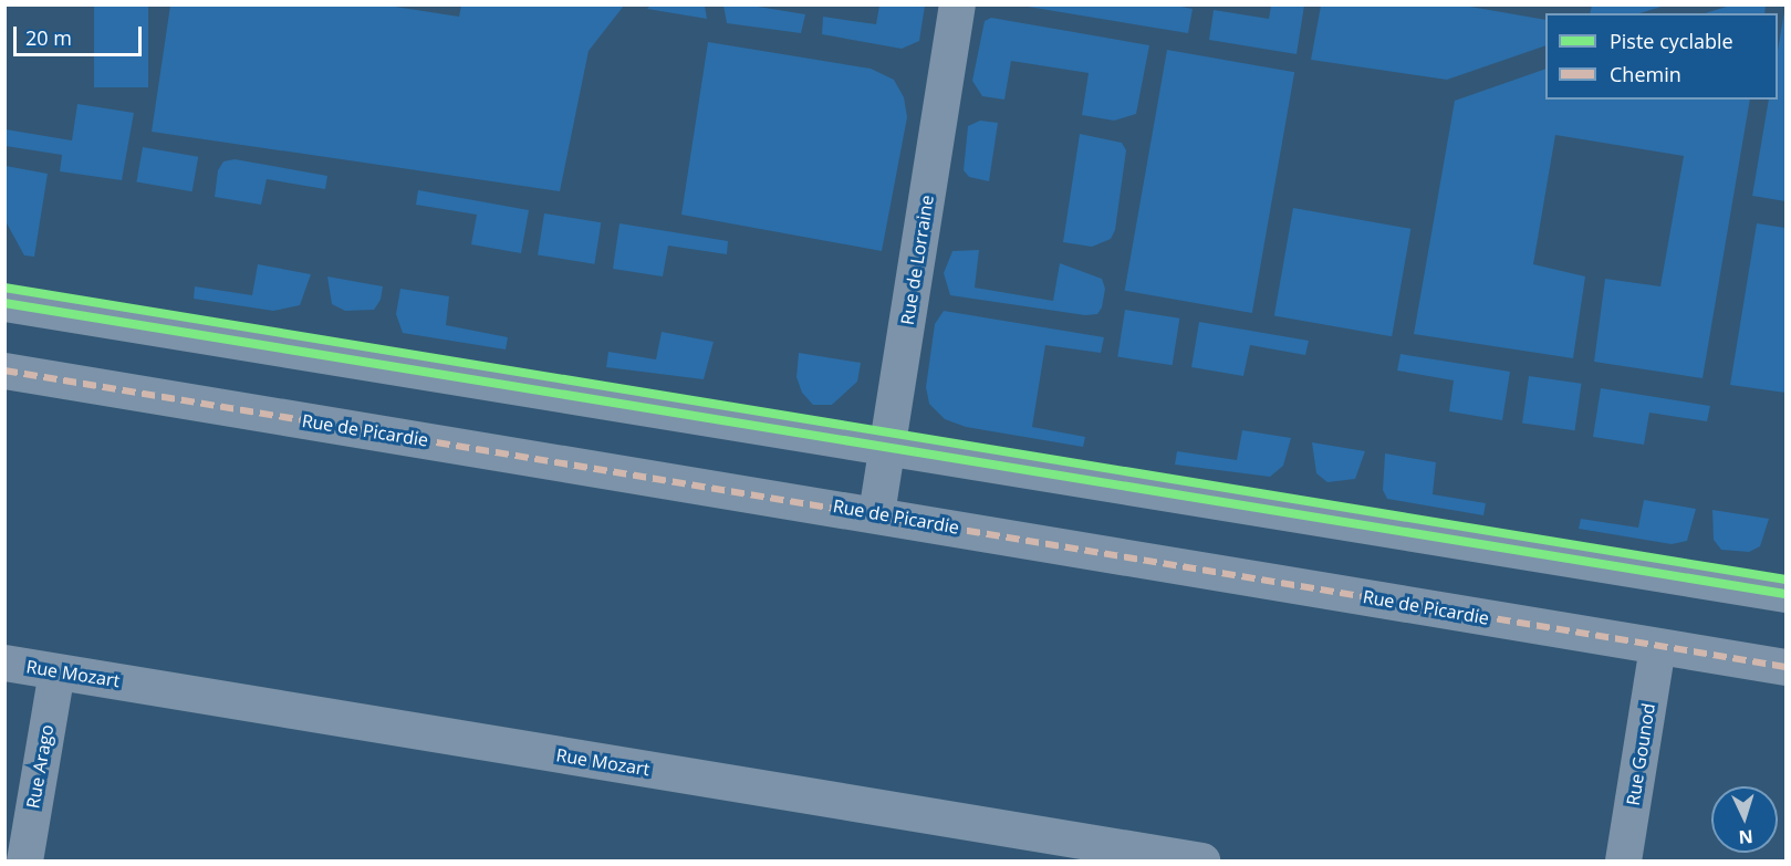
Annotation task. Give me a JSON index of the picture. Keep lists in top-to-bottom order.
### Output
{
  "streets": {
    "street": [
      "Rue de Lorraine",
      "Rue de Picardie",
      "Rue Mozart",
      "Rue Gounod",
      "Rue Arago"
    ]
  },
  "crossings": [
    ["Rue de Lorraine", "Rue de Picardie"],
    ["Rue de Picardie", "Rue Gounod"],
    ["Rue Mozart", "Rue Arago"]
  ],
  "legend": ["Piste cyclable", "Chemin"],
  "scale_bar": "20 m",
  "north": "bottom"
}
